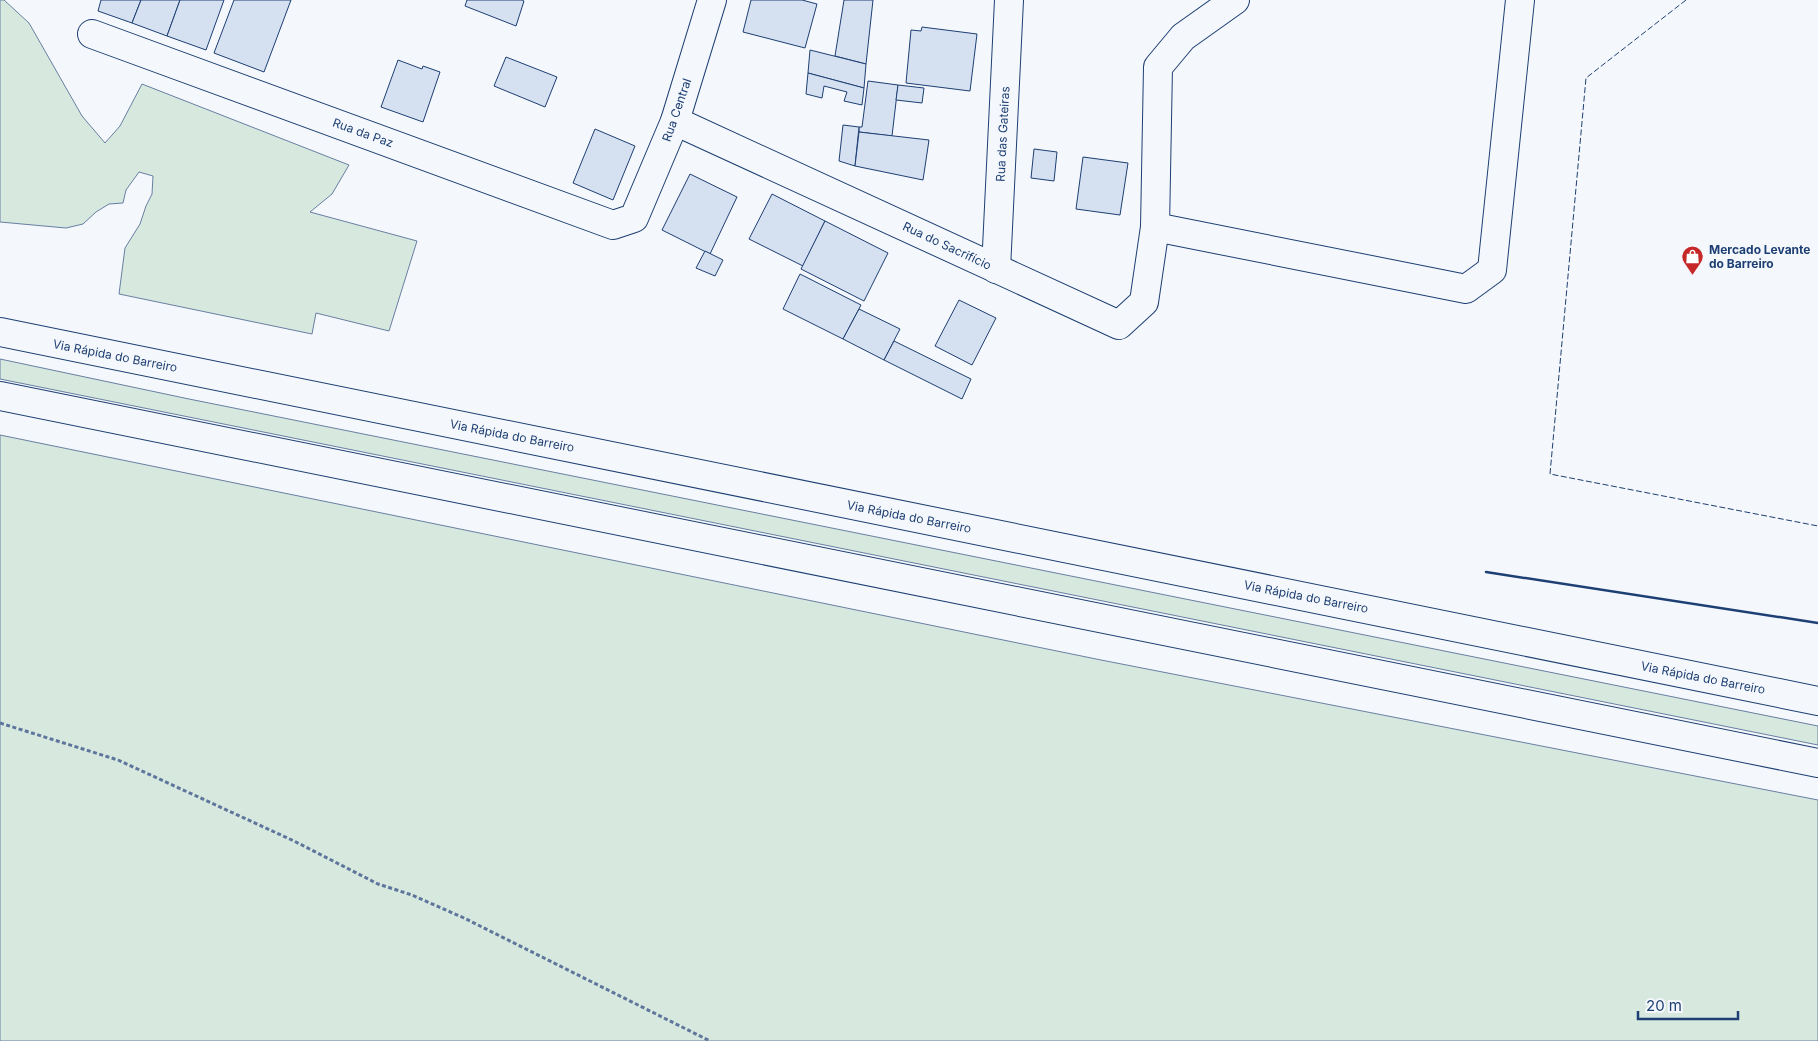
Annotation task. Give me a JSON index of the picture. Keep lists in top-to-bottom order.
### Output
{
  "streets": {
    "main road": [
      "Rua Central",
      "Rua da Paz",
      "Rua das Gateiras",
      "Rua do Sacrifício",
      "Via Rápida do Barreiro"
    ]
  },
  "crossings": [
    ["Rua Central", "Rua da Paz"],
    ["Rua Central", "Rua do Sacrifício"],
    ["Rua das Gateiras", "Rua do Sacrifício"]
  ],
  "places": {
    "shop": ["Mercado Levante do Barreiro"]
  },
  "scale_bar": "20 m"
}
